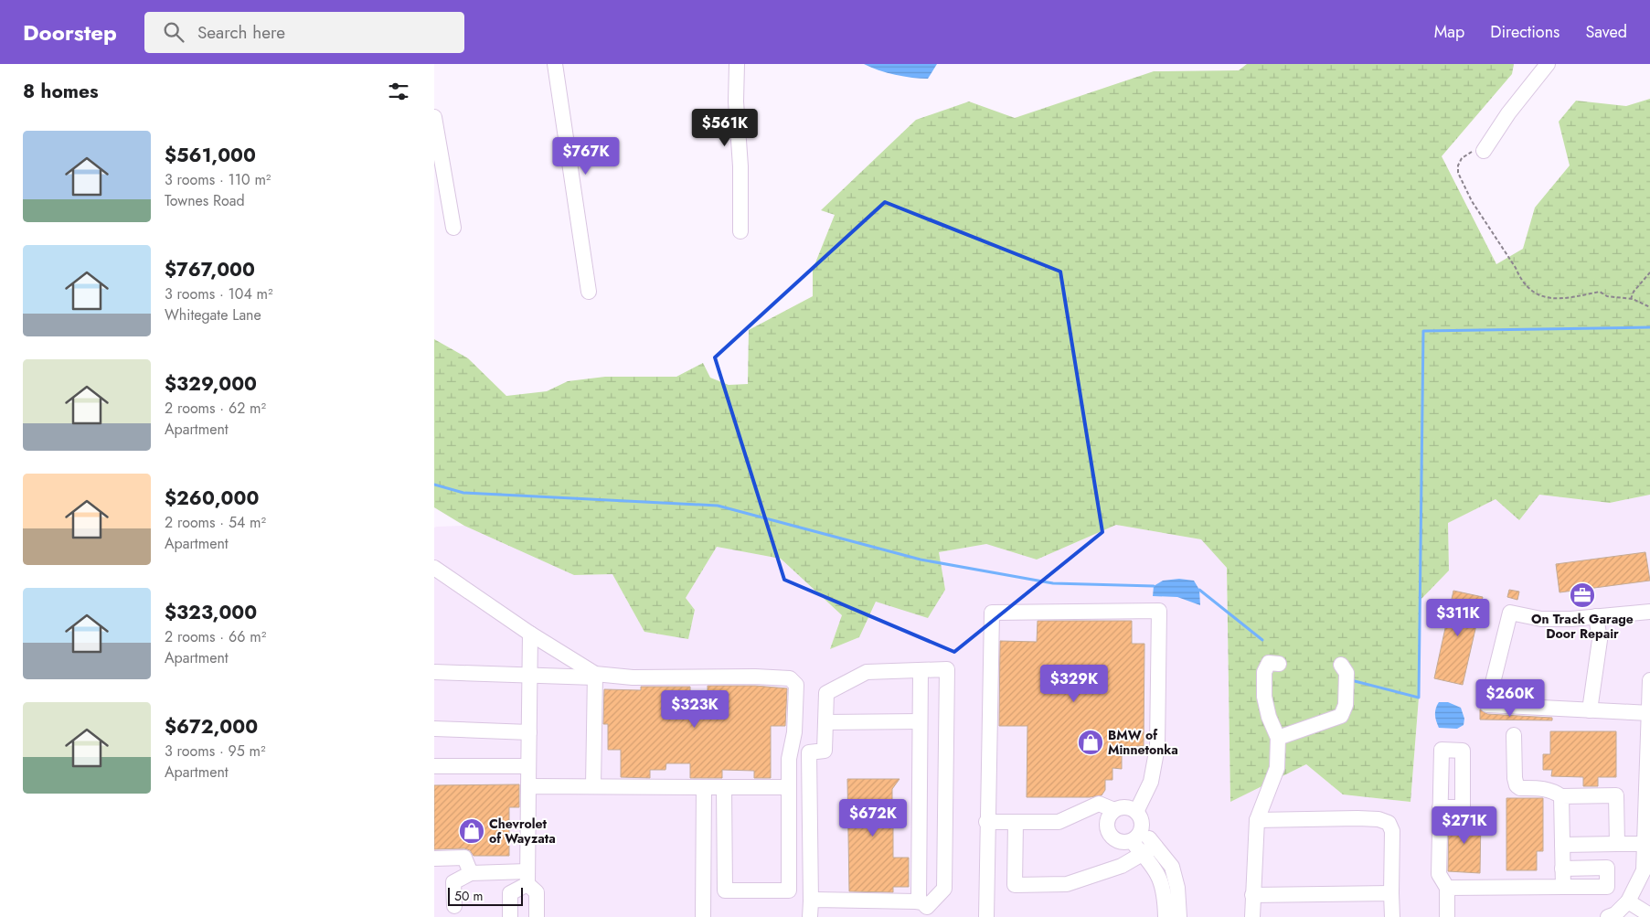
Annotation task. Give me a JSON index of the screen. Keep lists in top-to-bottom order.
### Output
{
  "places": {
    "office": ["On Track Garage Door Repair"],
    "shop": ["BMW of Minnetonka", "Chevrolet of Wayzata"]
  },
  "scale_bar": "50 m",
  "page": {
    "header": "Doorstep",
    "search": "Search here",
    "nav": ["Map", "Directions", "Saved"],
    "heading": "8 homes",
    "price": [
      "$561K",
      "$767K",
      "$311K",
      "$329K",
      "$260K",
      "$323K",
      "$672K",
      "$271K"
    ],
    "list": [
      {
        "name": "$561,000",
        "note": "3 rooms · 110 m² · Townes Road"
      },
      {
        "name": "$767,000",
        "note": "3 rooms · 104 m² · Whitegate Lane"
      },
      {
        "name": "$329,000",
        "note": "2 rooms · 62 m² · Apartment"
      },
      {
        "name": "$260,000",
        "note": "2 rooms · 54 m² · Apartment"
      },
      {
        "name": "$323,000",
        "note": "2 rooms · 66 m² · Apartment"
      },
      {
        "name": "$672,000",
        "note": "3 rooms · 95 m² · Apartment"
      }
    ],
    "scale": "50 m"
  }
}
